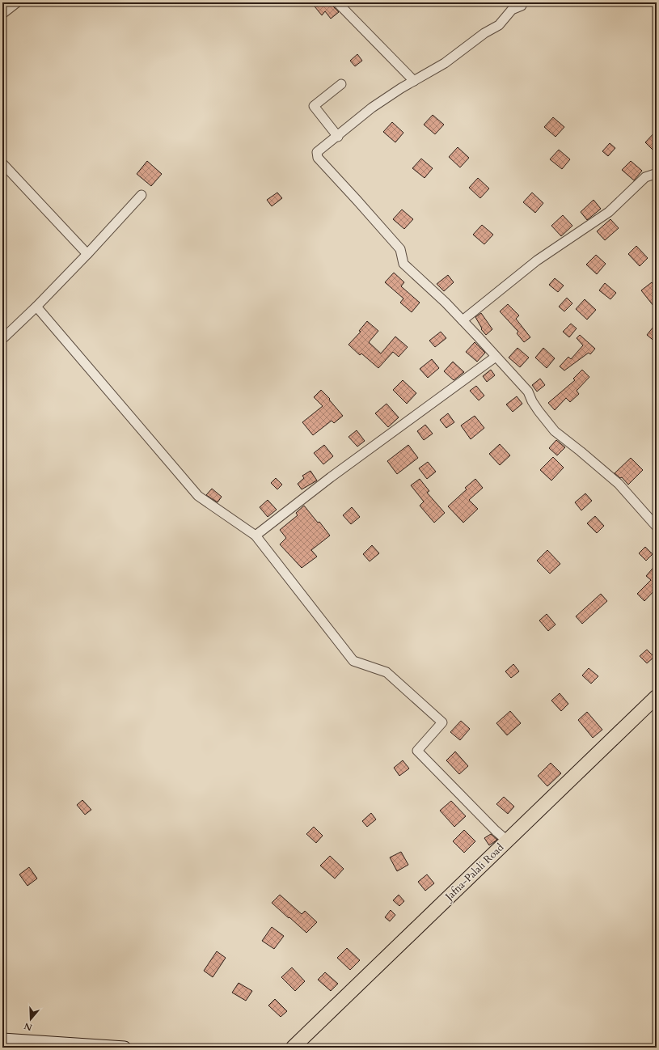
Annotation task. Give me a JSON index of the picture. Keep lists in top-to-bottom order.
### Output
{
  "streets": {
    "main road": ["Jafna-Palali Road"]
  },
  "north": "bottom"
}
